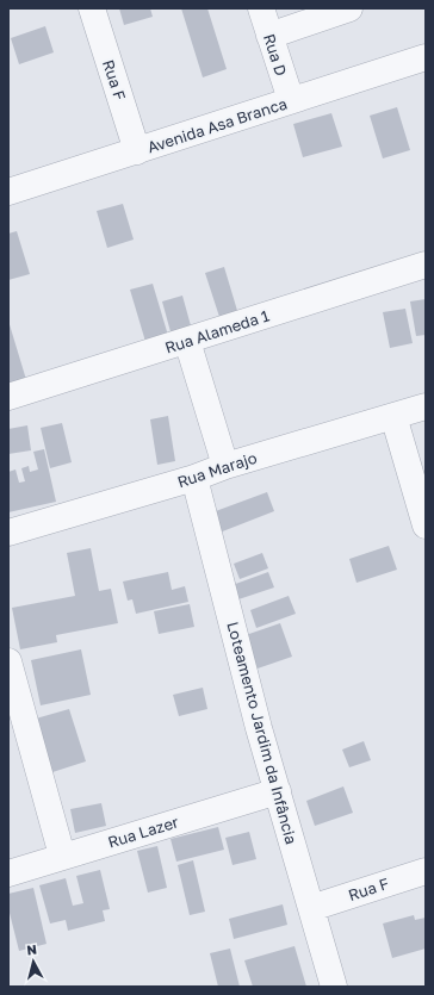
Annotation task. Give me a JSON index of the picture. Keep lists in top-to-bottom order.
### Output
{
  "streets": {
    "street": [
      "Rua D",
      "Rua F",
      "Avenida Asa Branca",
      "Rua Alameda 1",
      "Rua Marajo",
      "Loteamento Jardim da Infância",
      "Rua Lazer"
    ]
  },
  "crossings": [
    ["Rua D", "Avenida Asa Branca"],
    ["Rua F", "Avenida Asa Branca"],
    ["Rua F", "Loteamento Jardim da Infância"],
    ["Rua Marajo", "Loteamento Jardim da Infância"],
    ["Loteamento Jardim da Infância", "Rua Lazer"]
  ],
  "north": "top"
}
